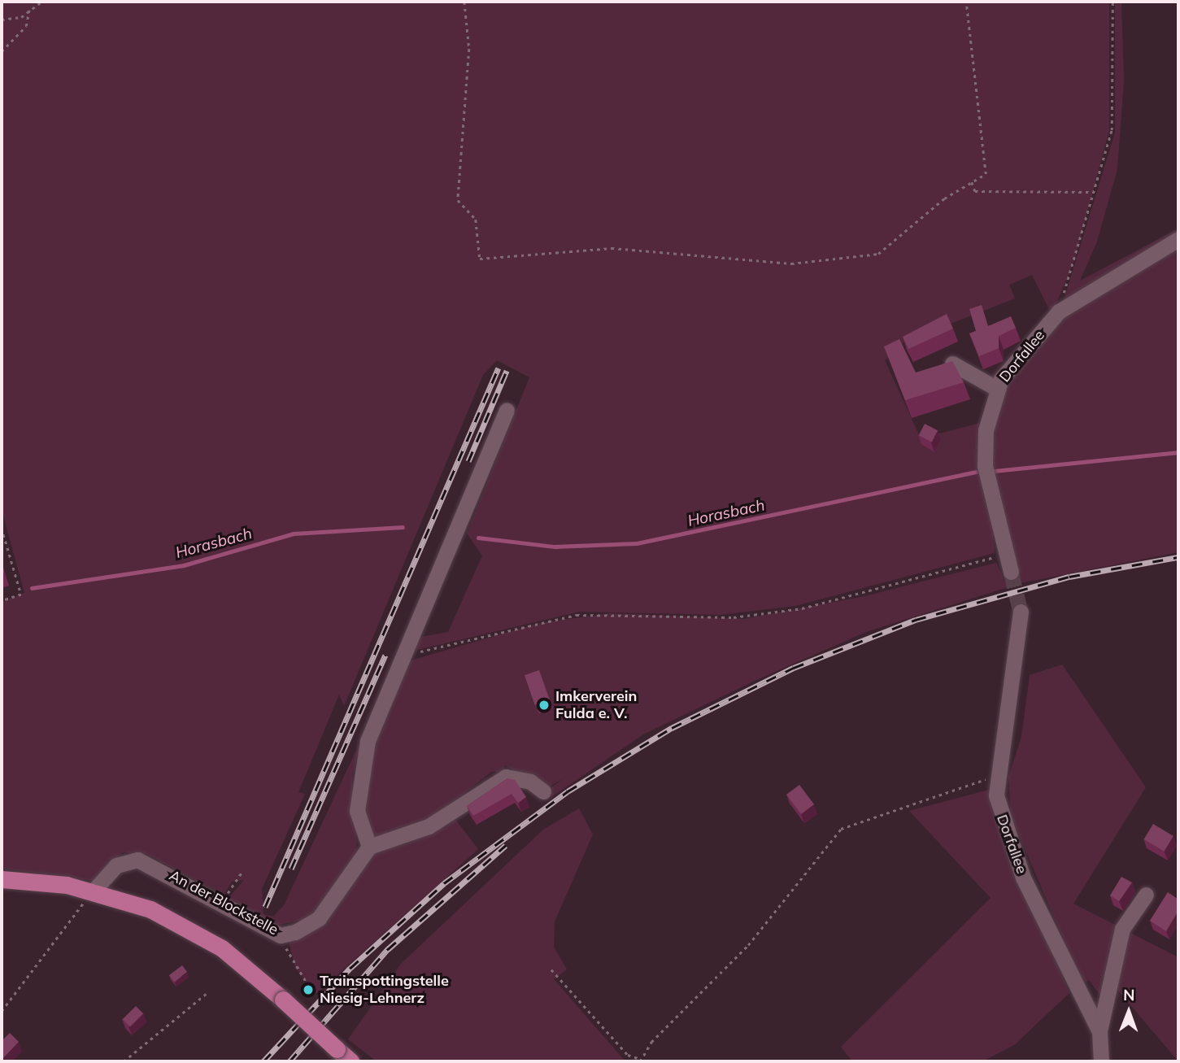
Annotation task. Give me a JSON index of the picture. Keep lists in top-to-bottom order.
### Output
{
  "streets": {
    "street": ["Dorfallee", "An der Blockstelle"]
  },
  "water": ["Horasbach"],
  "places": ["Imkerverein Fulda e. V.", "Trainspottingstelle Niesig-Lehnerz"],
  "north": "top"
}
